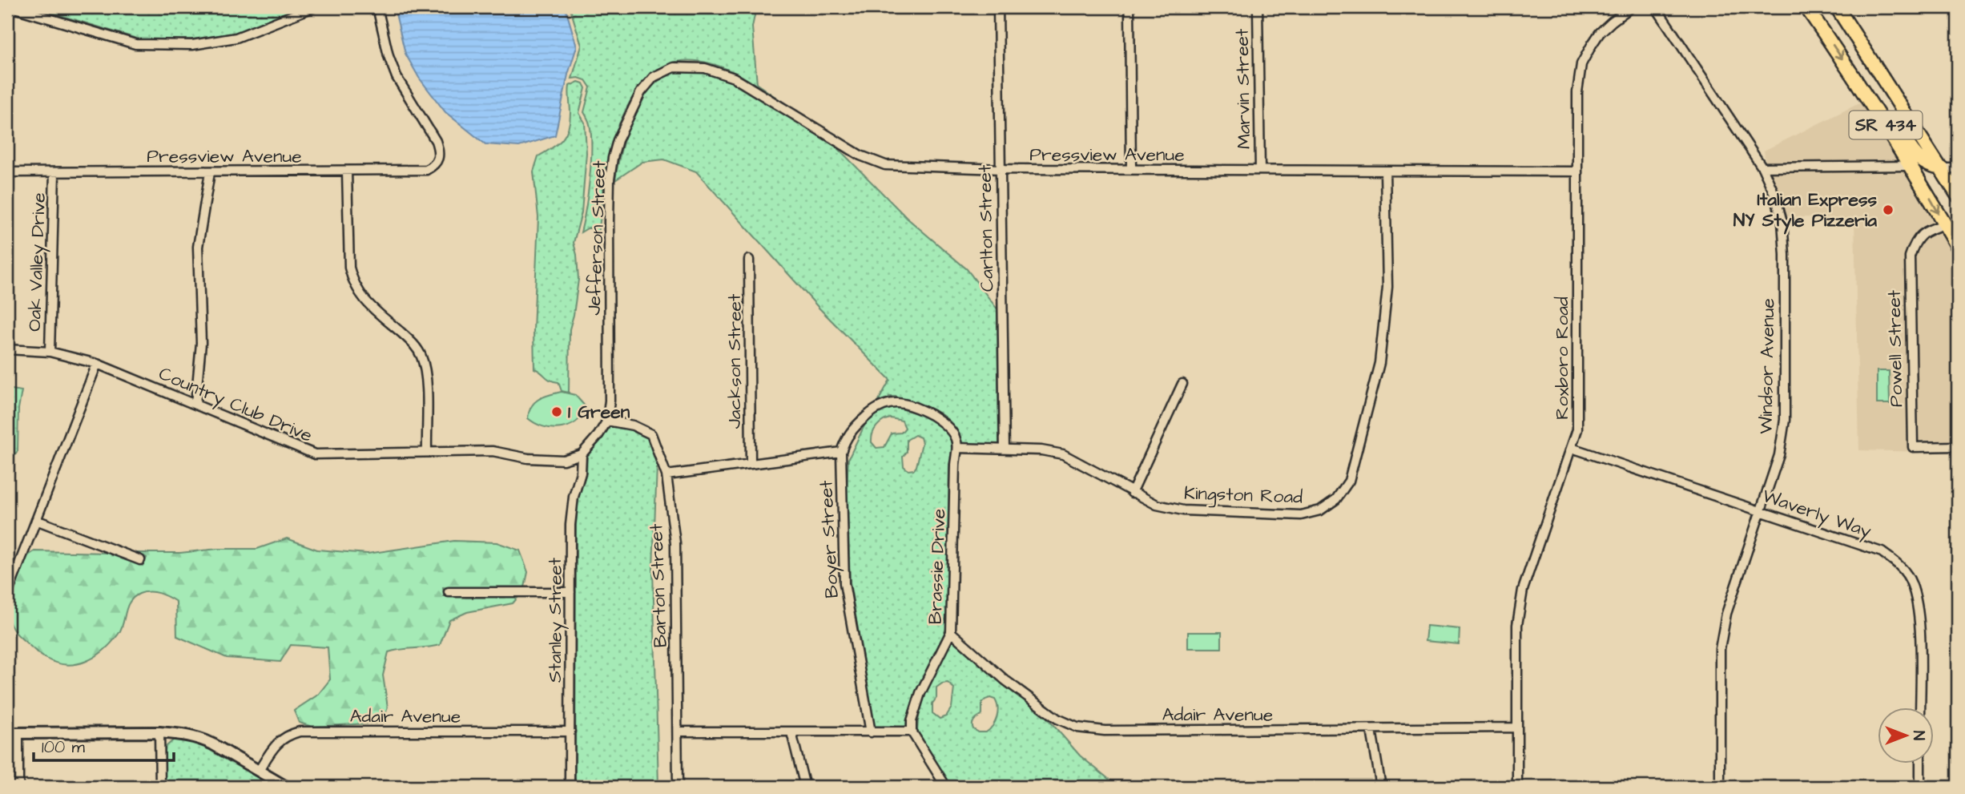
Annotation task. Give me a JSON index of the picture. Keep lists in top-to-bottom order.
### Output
{
  "streets": {
    "main road": ["SR 434"],
    "street": [
      "Marvin Street",
      "Pressview Avenue",
      "Carlton Street",
      "Jefferson Street",
      "Oak Valley Drive",
      "Powell Street",
      "Roxboro Road",
      "Jackson Street",
      "Windsor Avenue",
      "Country Club Drive",
      "Kingston Road",
      "Waverly Way",
      "Boyer Street",
      "Brassie Drive",
      "Barton Street",
      "Stanley Street",
      "Adair Avenue"
    ]
  },
  "crossings": [
    ["Marvin Street", "Pressview Avenue"],
    ["SR 434", "Powell Street"],
    ["Pressview Avenue", "Carlton Street"],
    ["Pressview Avenue", "Jefferson Street"],
    ["Pressview Avenue", "Oak Valley Drive"],
    ["Pressview Avenue", "Roxboro Road"],
    ["Pressview Avenue", "Kingston Road"],
    ["Carlton Street", "Kingston Road"],
    ["Jefferson Street", "Barton Street"],
    ["Oak Valley Drive", "Country Club Drive"],
    ["Roxboro Road", "Waverly Way"],
    ["Roxboro Road", "Adair Avenue"],
    ["Windsor Avenue", "Waverly Way"],
    ["Country Club Drive", "Stanley Street"],
    ["Kingston Road", "Boyer Street"],
    ["Kingston Road", "Brassie Drive"],
    ["Boyer Street", "Brassie Drive"],
    ["Brassie Drive", "Adair Avenue"],
    ["Stanley Street", "Adair Avenue"]
  ],
  "places": ["Italian Express NY Style Pizzeria", "1 Green"],
  "scale_bar": "100 m",
  "north": "right"
}
